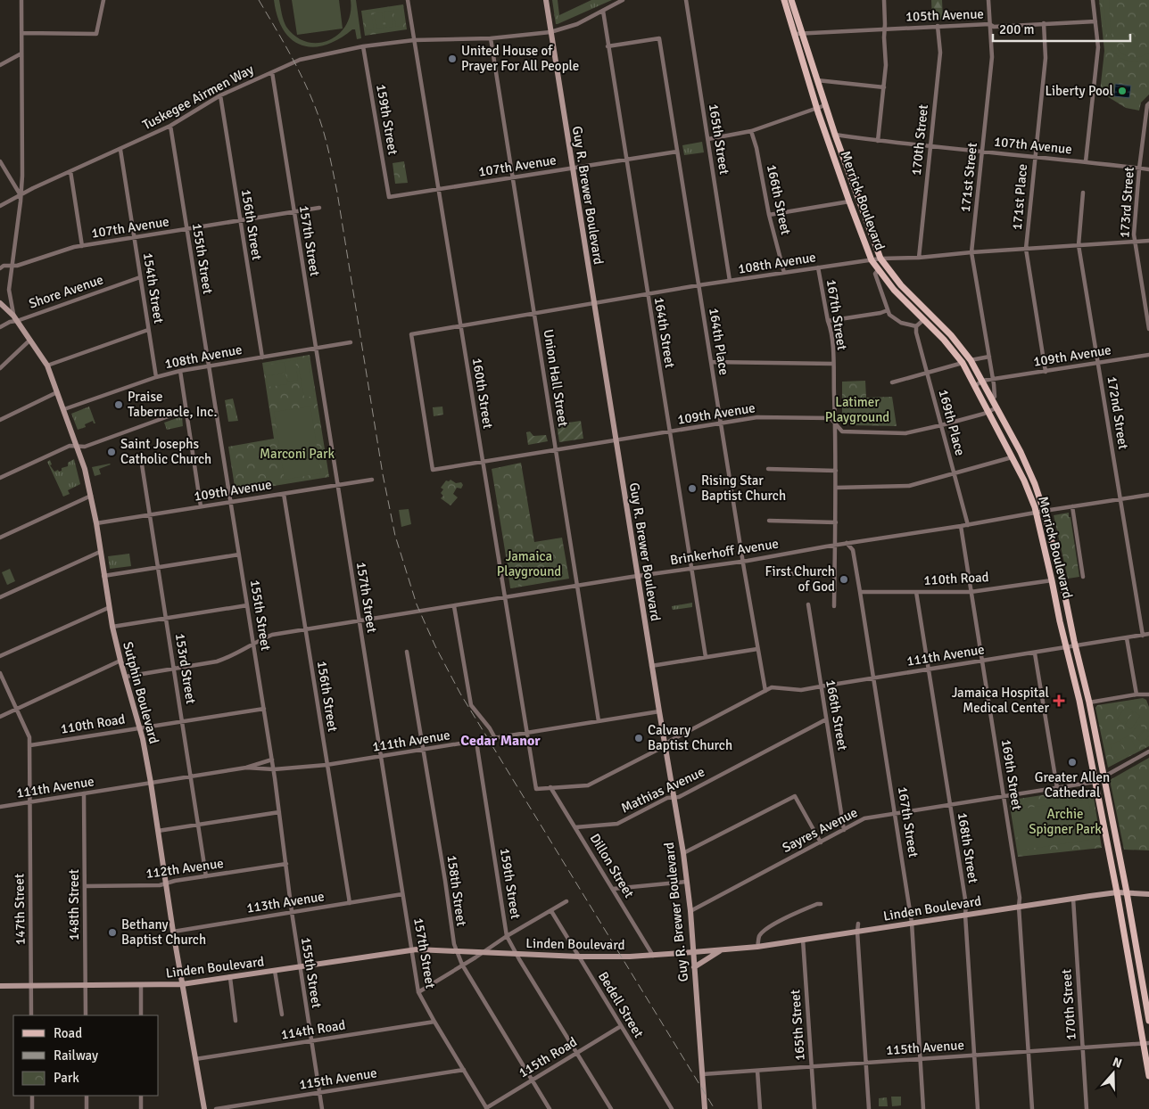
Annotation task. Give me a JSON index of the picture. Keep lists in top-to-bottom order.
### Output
{
  "streets": {
    "main road": [
      "Guy R. Brewer Boulevard",
      "Merrick Boulevard",
      "Sutphin Boulevard",
      "Linden Boulevard"
    ],
    "street": [
      "105th Avenue",
      "Tuskegee Airmen Way",
      "159th Street",
      "165th Street",
      "170th Street",
      "107th Avenue",
      "171st Street",
      "171st Place",
      "166th Street",
      "173rd Street",
      "156th Street",
      "157th Street",
      "155th Street",
      "108th Avenue",
      "154th Street",
      "Shore Avenue",
      "167th Street",
      "164th Street",
      "164th Place",
      "109th Avenue",
      "Union Hall Street",
      "160th Street",
      "172nd Street",
      "169th Place",
      "Brinkerhoff Avenue",
      "110th Road",
      "111th Avenue",
      "153rd Street",
      "169th Street",
      "Mathias Avenue",
      "Sayres Avenue",
      "168th Street",
      "Dillon Street",
      "112th Avenue",
      "158th Street",
      "113th Avenue",
      "148th Street",
      "147th Street",
      "Bedell Street",
      "114th Road",
      "115th Avenue",
      "115th Road"
    ]
  },
  "crossings": [
    ["105th Avenue", "170th Street"],
    ["105th Avenue", "171st Street"],
    ["105th Avenue", "171st Place"],
    ["105th Avenue", "Merrick Boulevard"],
    ["Tuskegee Airmen Way", "159th Street"],
    ["Tuskegee Airmen Way", "Guy R. Brewer Boulevard"],
    ["Tuskegee Airmen Way", "156th Street"],
    ["Tuskegee Airmen Way", "157th Street"],
    ["Tuskegee Airmen Way", "155th Street"],
    ["Tuskegee Airmen Way", "154th Street"],
    ["Tuskegee Airmen Way", "164th Street"],
    ["Tuskegee Airmen Way", "Union Hall Street"],
    ["Tuskegee Airmen Way", "160th Street"],
    ["159th Street", "107th Avenue"],
    ["159th Street", "111th Avenue"],
    ["159th Street", "Linden Boulevard"],
    ["159th Street", "115th Road"],
    ["165th Street", "108th Avenue"],
    ["165th Street", "Linden Boulevard"],
    ["165th Street", "115th Avenue"],
    ["170th Street", "107th Avenue"],
    ["170th Street", "108th Avenue"],
    ["170th Street", "Linden Boulevard"],
    ["170th Street", "115th Avenue"],
    ["107th Avenue", "171st Street"],
    ["107th Avenue", "Guy R. Brewer Boulevard"],
    ["107th Avenue", "171st Place"],
    ["107th Avenue", "Merrick Boulevard"],
    ["107th Avenue", "173rd Street"],
    ["107th Avenue", "156th Street"],
    ["107th Avenue", "157th Street"],
    ["107th Avenue", "155th Street"],
    ["107th Avenue", "154th Street"],
    ["107th Avenue", "164th Street"],
    ["107th Avenue", "164th Place"],
    ["107th Avenue", "Union Hall Street"],
    ["107th Avenue", "160th Street"],
    ["171st Street", "Merrick Boulevard"],
    ["171st Street", "108th Avenue"],
    ["171st Street", "109th Avenue"],
    ["Guy R. Brewer Boulevard", "108th Avenue"],
    ["Guy R. Brewer Boulevard", "109th Avenue"],
    ["Guy R. Brewer Boulevard", "Brinkerhoff Avenue"],
    ["Guy R. Brewer Boulevard", "111th Avenue"],
    ["Guy R. Brewer Boulevard", "Mathias Avenue"],
    ["Guy R. Brewer Boulevard", "Sayres Avenue"],
    ["Guy R. Brewer Boulevard", "Linden Boulevard"],
    ["Guy R. Brewer Boulevard", "115th Avenue"],
    ["171st Place", "108th Avenue"],
    ["171st Place", "109th Avenue"],
    ["166th Street", "108th Avenue"],
    ["166th Street", "111th Avenue"],
    ["166th Street", "Mathias Avenue"],
    ["166th Street", "Sayres Avenue"],
    ["Merrick Boulevard", "108th Avenue"],
    ["Merrick Boulevard", "109th Avenue"],
    ["Merrick Boulevard", "Brinkerhoff Avenue"],
    ["Merrick Boulevard", "110th Road"],
    ["Merrick Boulevard", "111th Avenue"],
    ["Merrick Boulevard", "Sayres Avenue"],
    ["Merrick Boulevard", "Linden Boulevard"],
    ["Merrick Boulevard", "115th Avenue"],
    ["173rd Street", "108th Avenue"],
    ["156th Street", "108th Avenue"],
    ["156th Street", "109th Avenue"],
    ["156th Street", "Brinkerhoff Avenue"],
    ["156th Street", "111th Avenue"],
    ["156th Street", "113th Avenue"],
    ["157th Street", "108th Avenue"],
    ["157th Street", "109th Avenue"],
    ["157th Street", "Brinkerhoff Avenue"],
    ["157th Street", "111th Avenue"],
    ["157th Street", "113th Avenue"],
    ["157th Street", "Linden Boulevard"],
    ["157th Street", "114th Road"],
    ["157th Street", "115th Avenue"],
    ["157th Street", "115th Road"],
    ["155th Street", "108th Avenue"],
    ["155th Street", "109th Avenue"],
    ["155th Street", "Brinkerhoff Avenue"],
    ["155th Street", "110th Road"],
    ["155th Street", "111th Avenue"],
    ["155th Street", "112th Avenue"],
    ["155th Street", "113th Avenue"],
    ["155th Street", "Linden Boulevard"],
    ["155th Street", "114th Road"],
    ["155th Street", "115th Avenue"],
    ["108th Avenue", "154th Street"],
    ["108th Avenue", "167th Street"],
    ["108th Avenue", "164th Street"],
    ["108th Avenue", "164th Place"],
    ["108th Avenue", "109th Avenue"],
    ["108th Avenue", "Union Hall Street"],
    ["108th Avenue", "160th Street"],
    ["108th Avenue", "172nd Street"],
    ["108th Avenue", "Sutphin Boulevard"],
    ["154th Street", "Shore Avenue"],
    ["Shore Avenue", "Sutphin Boulevard"],
    ["167th Street", "109th Avenue"],
    ["167th Street", "Brinkerhoff Avenue"],
    ["167th Street", "110th Road"],
    ["167th Street", "111th Avenue"],
    ["167th Street", "Sayres Avenue"],
    ["167th Street", "Linden Boulevard"],
    ["167th Street", "115th Avenue"],
    ["164th Street", "164th Place"],
    ["164th Street", "109th Avenue"],
    ["164th Street", "Brinkerhoff Avenue"],
    ["164th Place", "109th Avenue"],
    ["164th Place", "Brinkerhoff Avenue"],
    ["164th Place", "111th Avenue"],
    ["109th Avenue", "Union Hall Street"],
    ["109th Avenue", "160th Street"],
    ["109th Avenue", "172nd Street"],
    ["109th Avenue", "169th Place"],
    ["109th Avenue", "153rd Street"],
    ["109th Avenue", "Sutphin Boulevard"],
    ["Union Hall Street", "Brinkerhoff Avenue"],
    ["Union Hall Street", "111th Avenue"],
    ["160th Street", "Brinkerhoff Avenue"],
    ["160th Street", "111th Avenue"],
    ["172nd Street", "Brinkerhoff Avenue"],
    ["172nd Street", "111th Avenue"],
    ["169th Place", "Brinkerhoff Avenue"],
    ["Brinkerhoff Avenue", "153rd Street"],
    ["Brinkerhoff Avenue", "Sutphin Boulevard"],
    ["Brinkerhoff Avenue", "169th Street"],
    ["110th Road", "153rd Street"],
    ["110th Road", "Sutphin Boulevard"],
    ["110th Road", "169th Street"],
    ["110th Road", "168th Street"],
    ["110th Road", "147th Street"],
    ["111th Avenue", "153rd Street"],
    ["111th Avenue", "Sutphin Boulevard"],
    ["111th Avenue", "169th Street"],
    ["111th Avenue", "168th Street"],
    ["111th Avenue", "Dillon Street"],
    ["111th Avenue", "158th Street"],
    ["111th Avenue", "148th Street"],
    ["111th Avenue", "147th Street"],
    ["153rd Street", "112th Avenue"],
    ["Sutphin Boulevard", "112th Avenue"],
    ["Sutphin Boulevard", "113th Avenue"],
    ["Sutphin Boulevard", "Linden Boulevard"],
    ["Sutphin Boulevard", "114th Road"],
    ["169th Street", "Sayres Avenue"],
    ["169th Street", "Linden Boulevard"],
    ["169th Street", "115th Avenue"],
    ["Mathias Avenue", "Dillon Street"],
    ["Sayres Avenue", "168th Street"],
    ["168th Street", "Linden Boulevard"],
    ["168th Street", "115th Avenue"],
    ["Dillon Street", "Linden Boulevard"],
    ["112th Avenue", "148th Street"],
    ["158th Street", "Linden Boulevard"],
    ["158th Street", "115th Road"],
    ["148th Street", "Linden Boulevard"],
    ["Linden Boulevard", "147th Street"],
    ["Linden Boulevard", "Bedell Street"],
    ["Bedell Street", "115th Road"]
  ],
  "districts": ["Cedar Manor"],
  "parks": [
    "Latimer Playground",
    "Marconi Park",
    "Jamaica Playground",
    "Archie Spigner Park"
  ],
  "places": {
    "other": [
      "United House of Prayer For All People",
      "Liberty Pool",
      "Praise Tabernacle, Inc.",
      "Saint Josephs Catholic Church",
      "Rising Star Baptist Church",
      "First Church of God",
      "Calvary Baptist Church",
      "Greater Allen Cathedral",
      "Bethany Baptist Church"
    ],
    "health": ["Jamaica Hospital Medical Center"]
  },
  "legend": ["Road", "Railway", "Park"],
  "scale_bar": "200 m",
  "north": "top"
}
